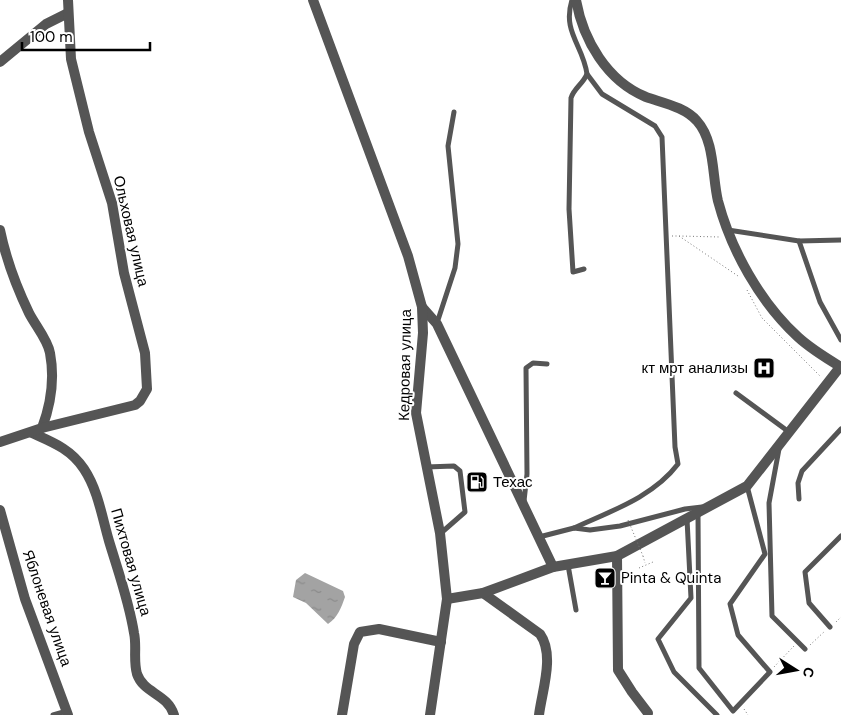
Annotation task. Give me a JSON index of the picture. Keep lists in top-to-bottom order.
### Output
{
  "streets": {
    "street": [
      "Ольховая улица",
      "Кедровая улица",
      "Пихтовая улица",
      "Яблоневая улица"
    ]
  },
  "places": {
    "hospital": ["кт мрт анализы"],
    "fuel station": ["Техас"],
    "bar": ["Pinta & Quinta"]
  },
  "scale_bar": "100 m",
  "north": "right"
}
